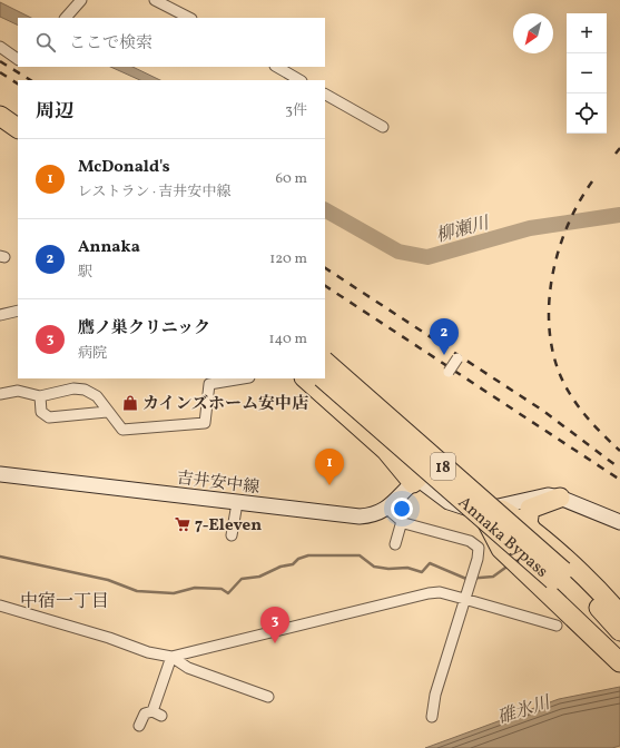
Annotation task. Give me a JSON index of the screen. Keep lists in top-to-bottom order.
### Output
{
  "streets": {
    "highway": ["18", "Annaka Bypass"],
    "main road": ["吉井安中線"]
  },
  "districts": ["中宿一丁目"],
  "water": ["柳瀬川", "碓氷川"],
  "places": {
    "shop": ["カインズホーム安中店"],
    "supermarket": ["7-Eleven"]
  },
  "north": "bottom left",
  "page": {
    "map_buttons": ["+", "−"],
    "search": "ここで検索",
    "heading": ["周辺", "3件"],
    "list": [
      {
        "mark": "1",
        "name": "McDonald's",
        "note": "レストラン · 吉井安中線",
        "value": "60 m"
      },
      {
        "mark": "2",
        "name": "Annaka",
        "note": "駅",
        "value": "120 m"
      },
      {
        "mark": "3",
        "name": "鷹ノ巣クリニック",
        "note": "病院",
        "value": "140 m"
      }
    ],
    "pins": ["2", "1", "3"]
  }
}
